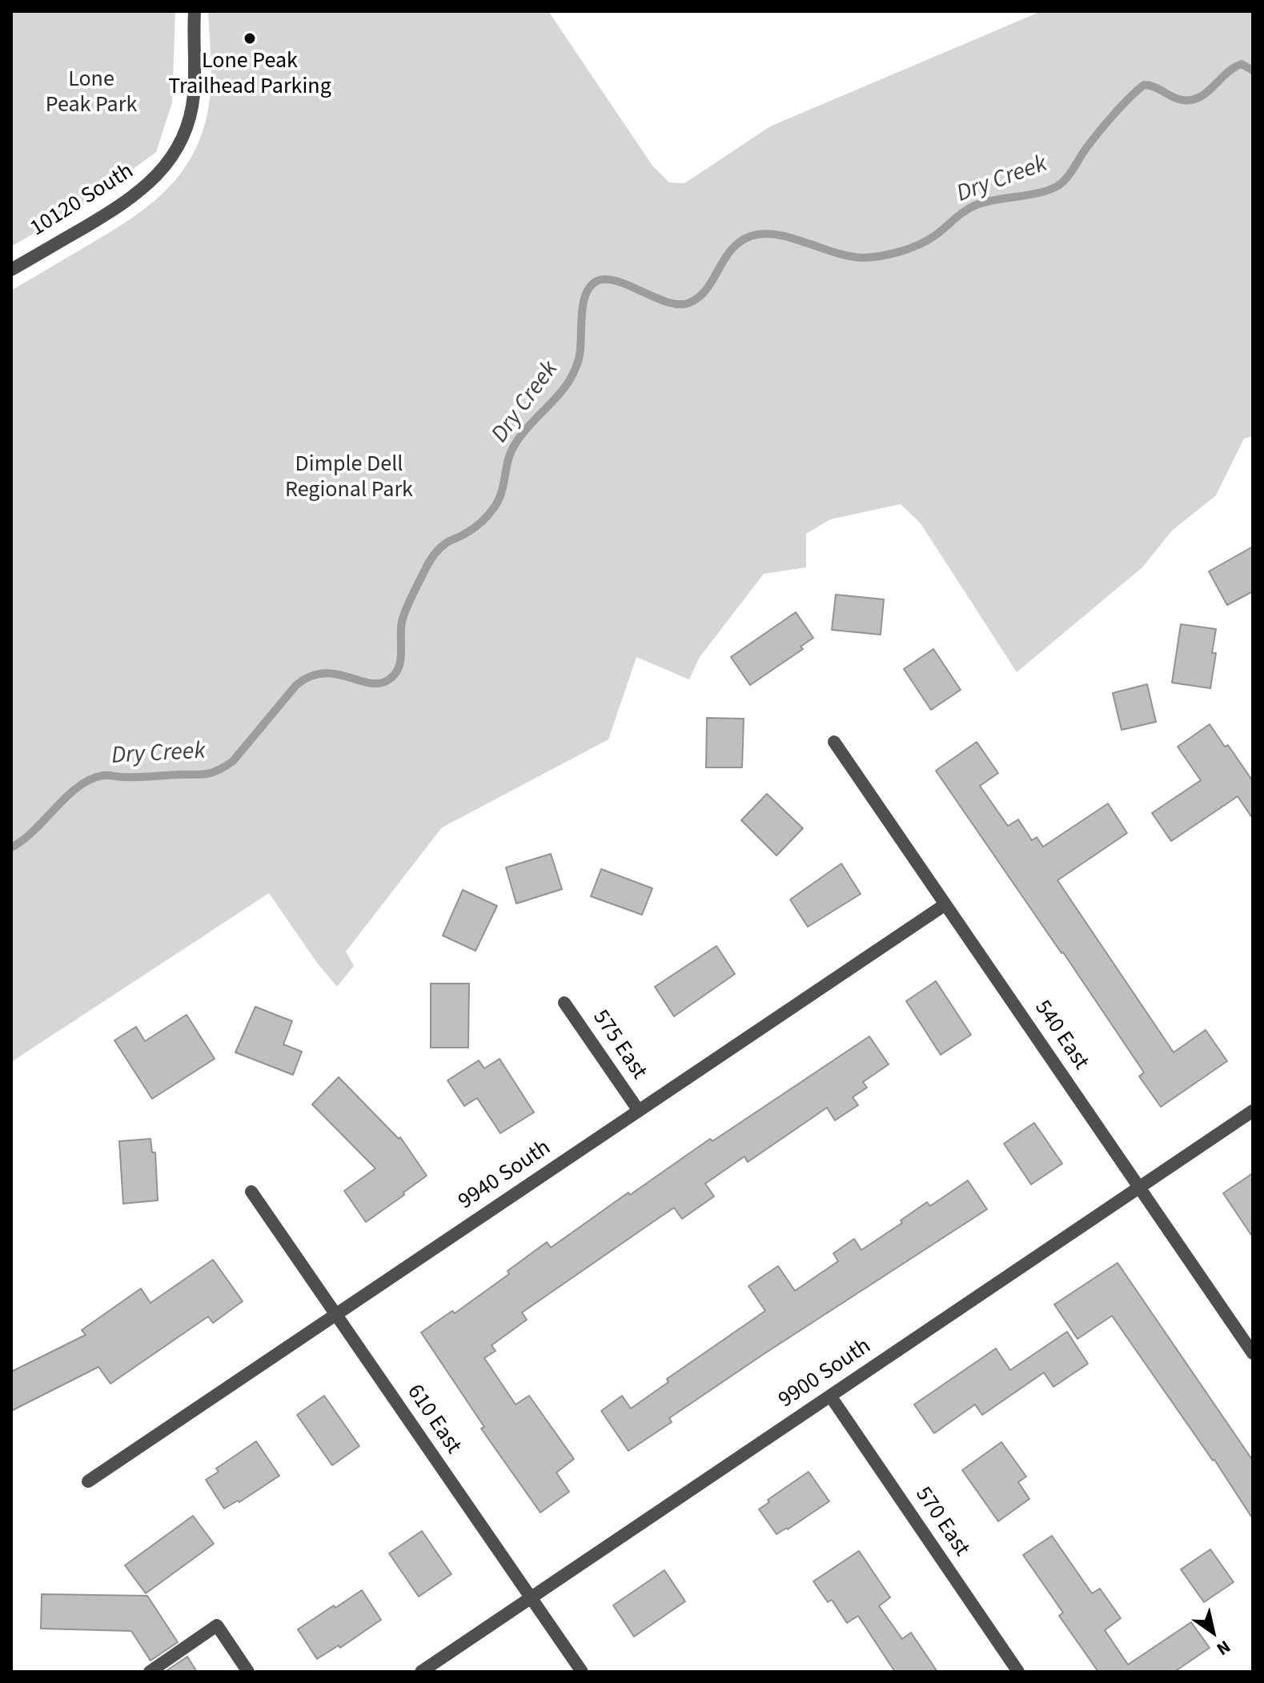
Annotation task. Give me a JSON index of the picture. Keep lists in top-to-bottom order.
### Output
{
  "streets": {
    "street": [
      "10120 South",
      "540 East",
      "575 East",
      "9940 South",
      "9900 South",
      "610 East",
      "570 East"
    ]
  },
  "crossings": [
    ["540 East", "9940 South"],
    ["540 East", "9900 South"],
    ["575 East", "9940 South"],
    ["9940 South", "610 East"],
    ["9900 South", "610 East"],
    ["9900 South", "570 East"]
  ],
  "water": ["Dry Creek"],
  "parks": ["Lone Peak Park", "Dimple Dell Regional Park"],
  "places": ["Lone Peak Trailhead Parking"],
  "north": "bottom right"
}
